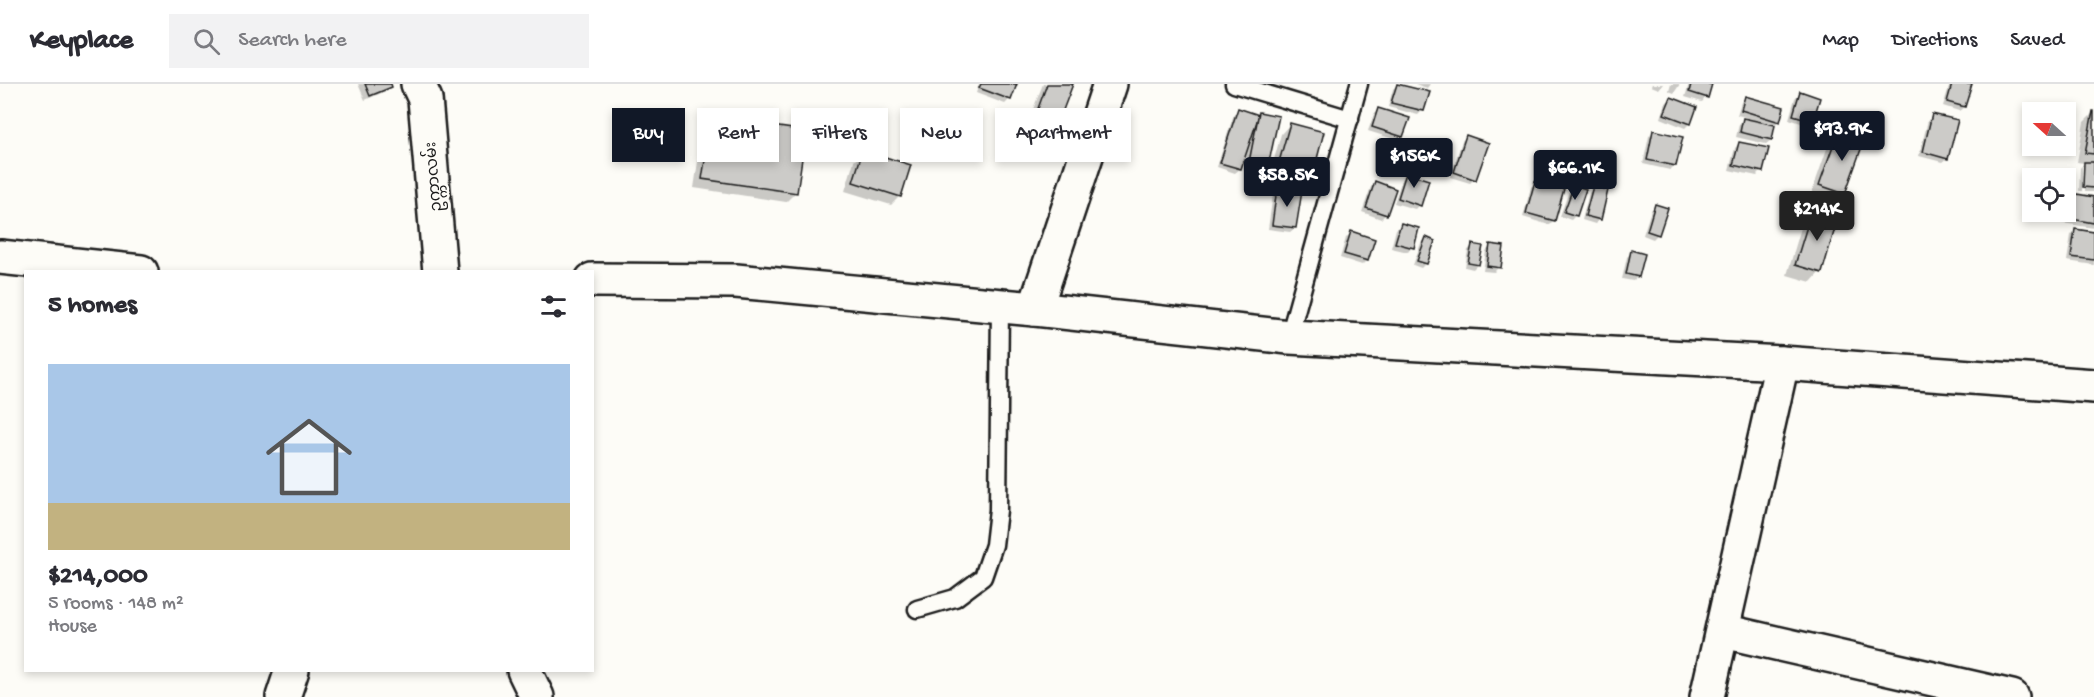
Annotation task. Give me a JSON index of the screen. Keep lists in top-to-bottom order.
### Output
{
  "streets": {
    "street": ["ဥက္ကာလမ်း"]
  },
  "north": "left",
  "page": {
    "header": "Keyplace",
    "search": "Search here",
    "nav": ["Map", "Directions", "Saved"],
    "chip": [
      "Buy",
      "Rent",
      "Filters",
      "New",
      "Apartment"
    ],
    "price": [
      "$93.9K",
      "$156K",
      "$66.1K",
      "$58.5K",
      "$214K"
    ],
    "heading": "5 homes",
    "list": [
      {
        "name": "$214,000",
        "note": "5 rooms · 148 m² · House"
      }
    ]
  }
}
